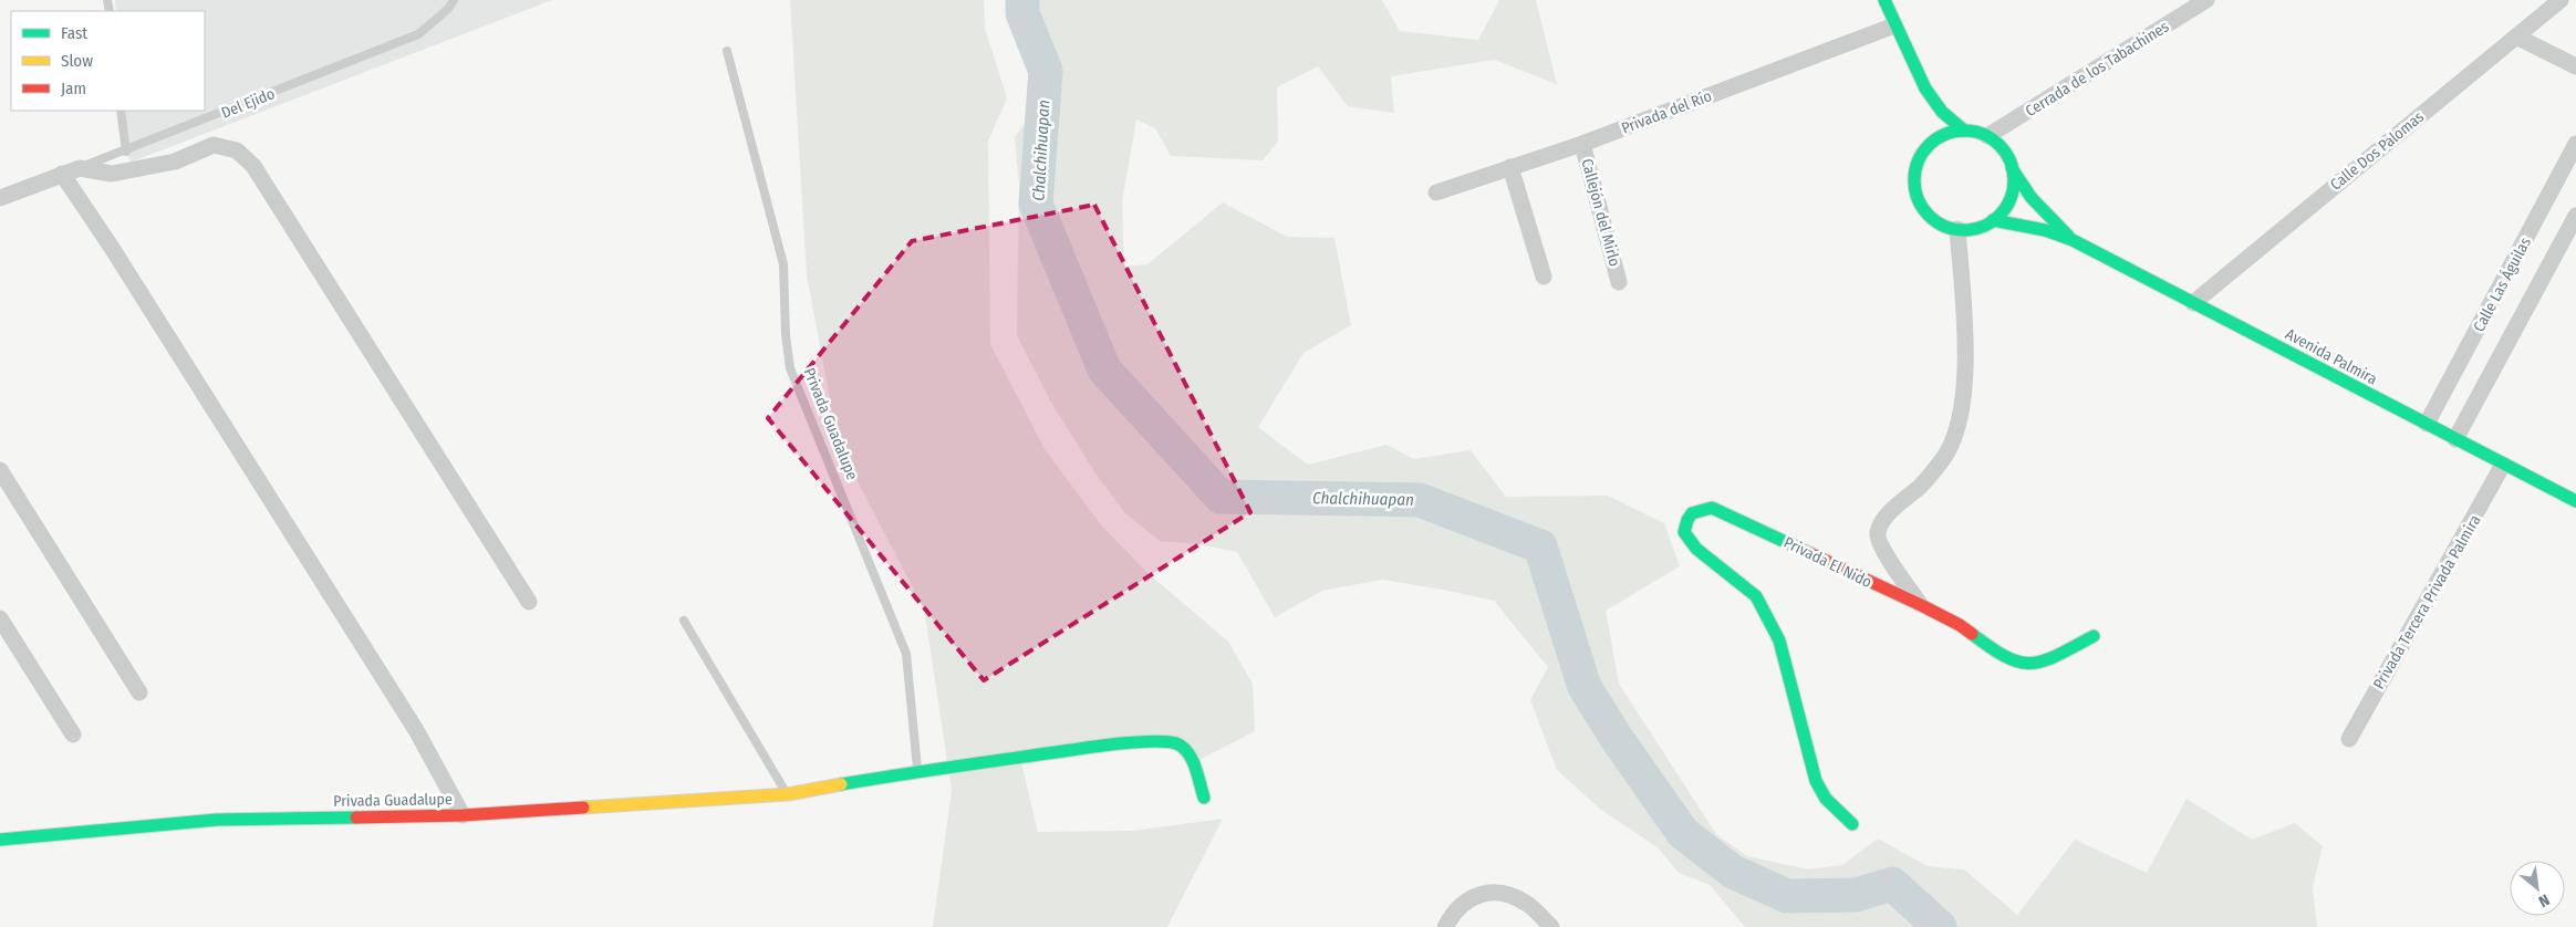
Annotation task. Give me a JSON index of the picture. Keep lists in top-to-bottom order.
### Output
{
  "streets": {
    "street": [
      "Cerrada de los Tabachines",
      "Del Ejido",
      "Privada del Río",
      "Calle Dos Palomas",
      "Callejón del Mirlo",
      "Calle Las Águilas",
      "Avenida Palmira",
      "Privada Guadalupe",
      "Privada El Nido",
      "Privada Tercera Privada Palmira"
    ]
  },
  "crossings": [
    ["Cerrada de los Tabachines", "Avenida Palmira"],
    ["Cerrada de los Tabachines", "Privada El Nido"],
    ["Privada del Río", "Callejón del Mirlo"],
    ["Calle Dos Palomas", "Avenida Palmira"],
    ["Calle Las Águilas", "Avenida Palmira"],
    ["Avenida Palmira", "Privada El Nido"],
    ["Avenida Palmira", "Privada Tercera Privada Palmira"]
  ],
  "water": ["Chalchihuapan"],
  "legend": ["Fast", "Slow", "Jam"],
  "north": "bottom right"
}
